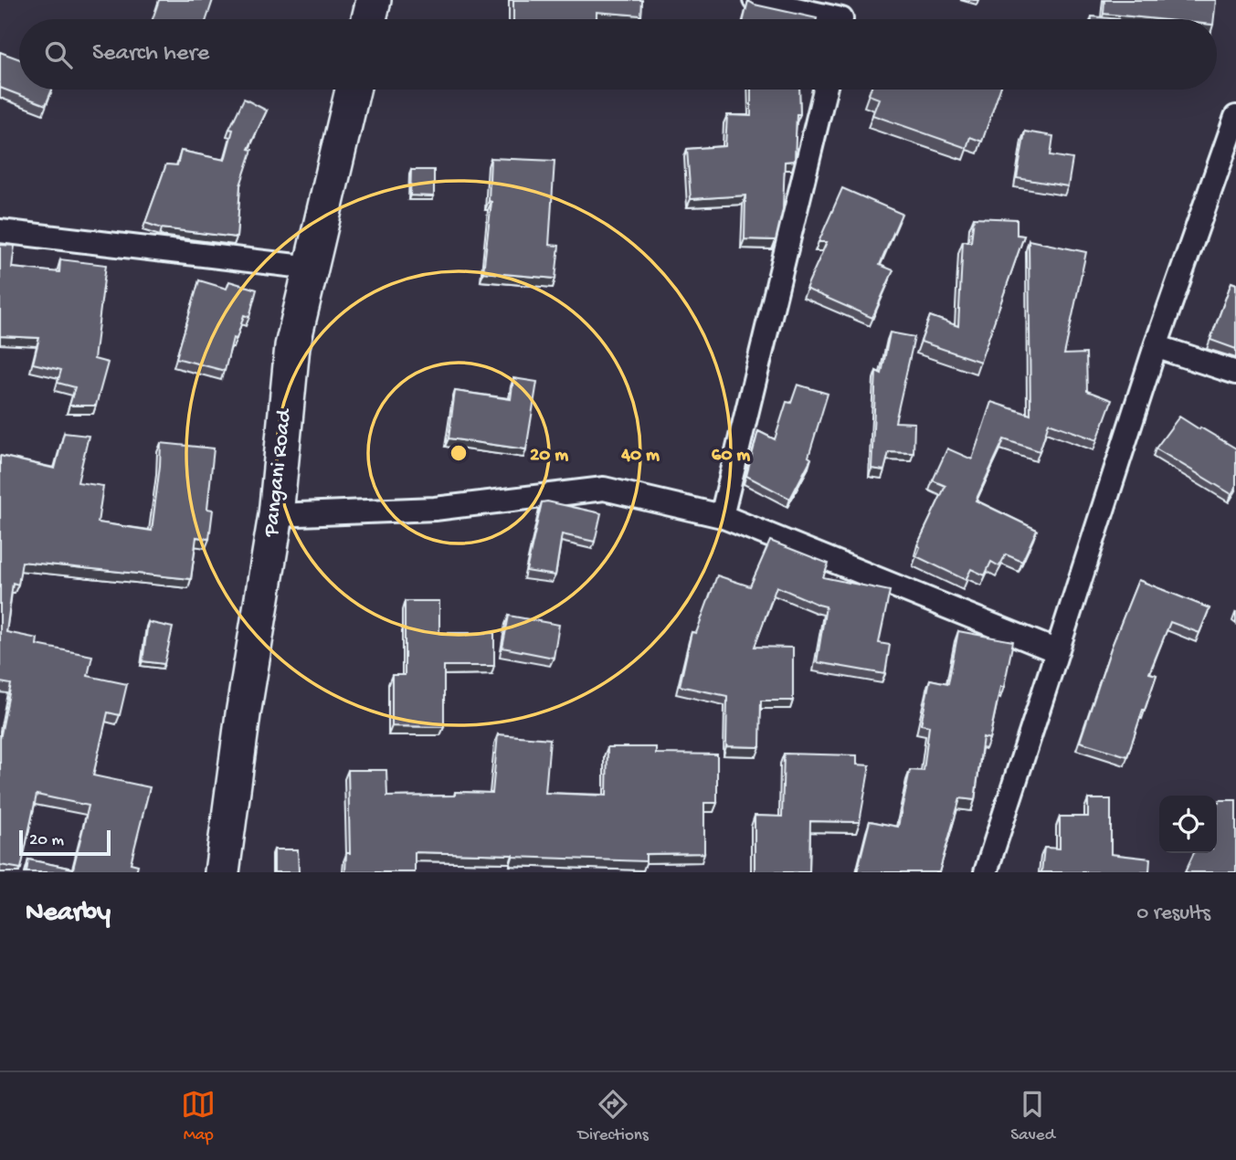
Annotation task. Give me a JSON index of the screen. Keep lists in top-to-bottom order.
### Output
{
  "streets": {
    "main road": ["Pangani Road"]
  },
  "scale_bar": "20 m",
  "page": {
    "search": "Search here",
    "scale": "20 m",
    "heading": ["Nearby", "0 results"],
    "nav": ["Map", "Directions", "Saved"]
  },
  "rings": ["20 m", "40 m", "60 m"]
}
